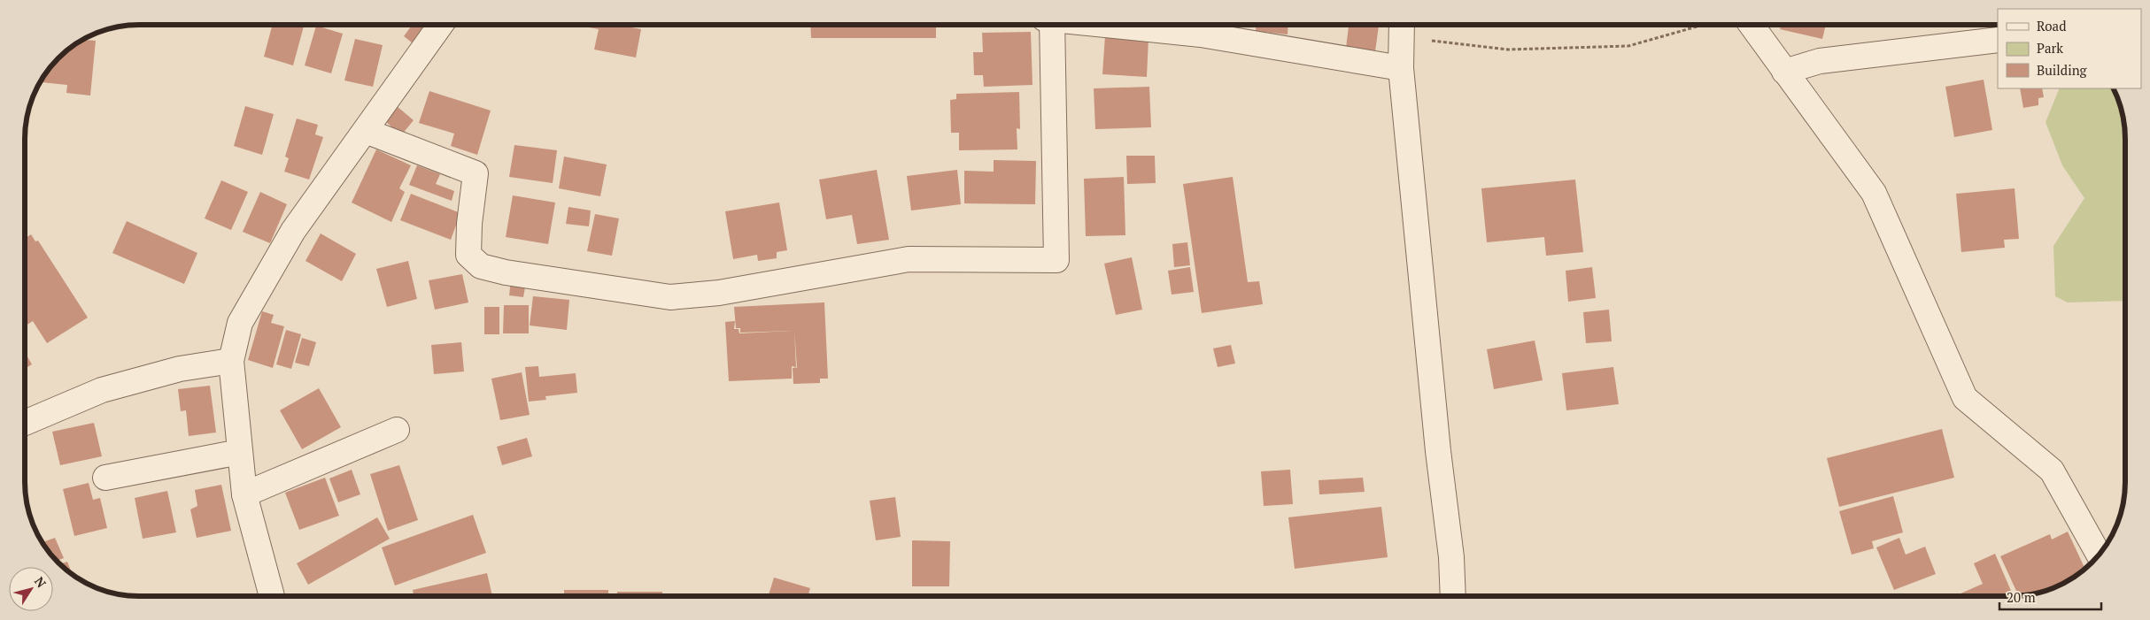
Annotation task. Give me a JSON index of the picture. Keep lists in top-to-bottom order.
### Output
{
  "legend": ["Road", "Park", "Building"],
  "scale_bar": "20 m",
  "north": "top right"
}
